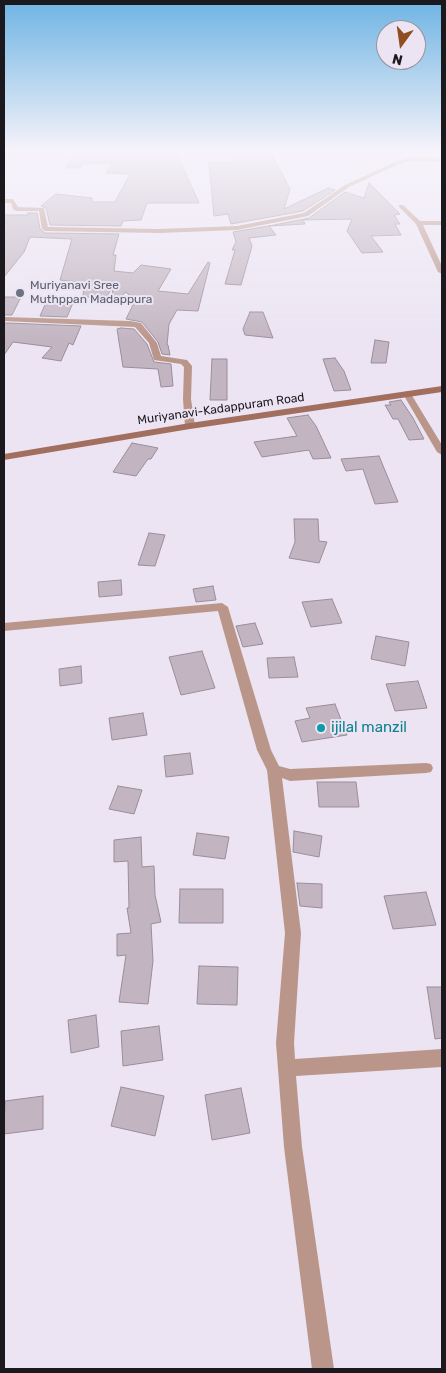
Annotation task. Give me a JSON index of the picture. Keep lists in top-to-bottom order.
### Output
{
  "streets": {
    "street": ["Muriyanavi-Kadappuram Road"]
  },
  "places": ["Muriyanavi Sree Muthppan Madappura", "ijilal manzil"],
  "north": "bottom"
}
